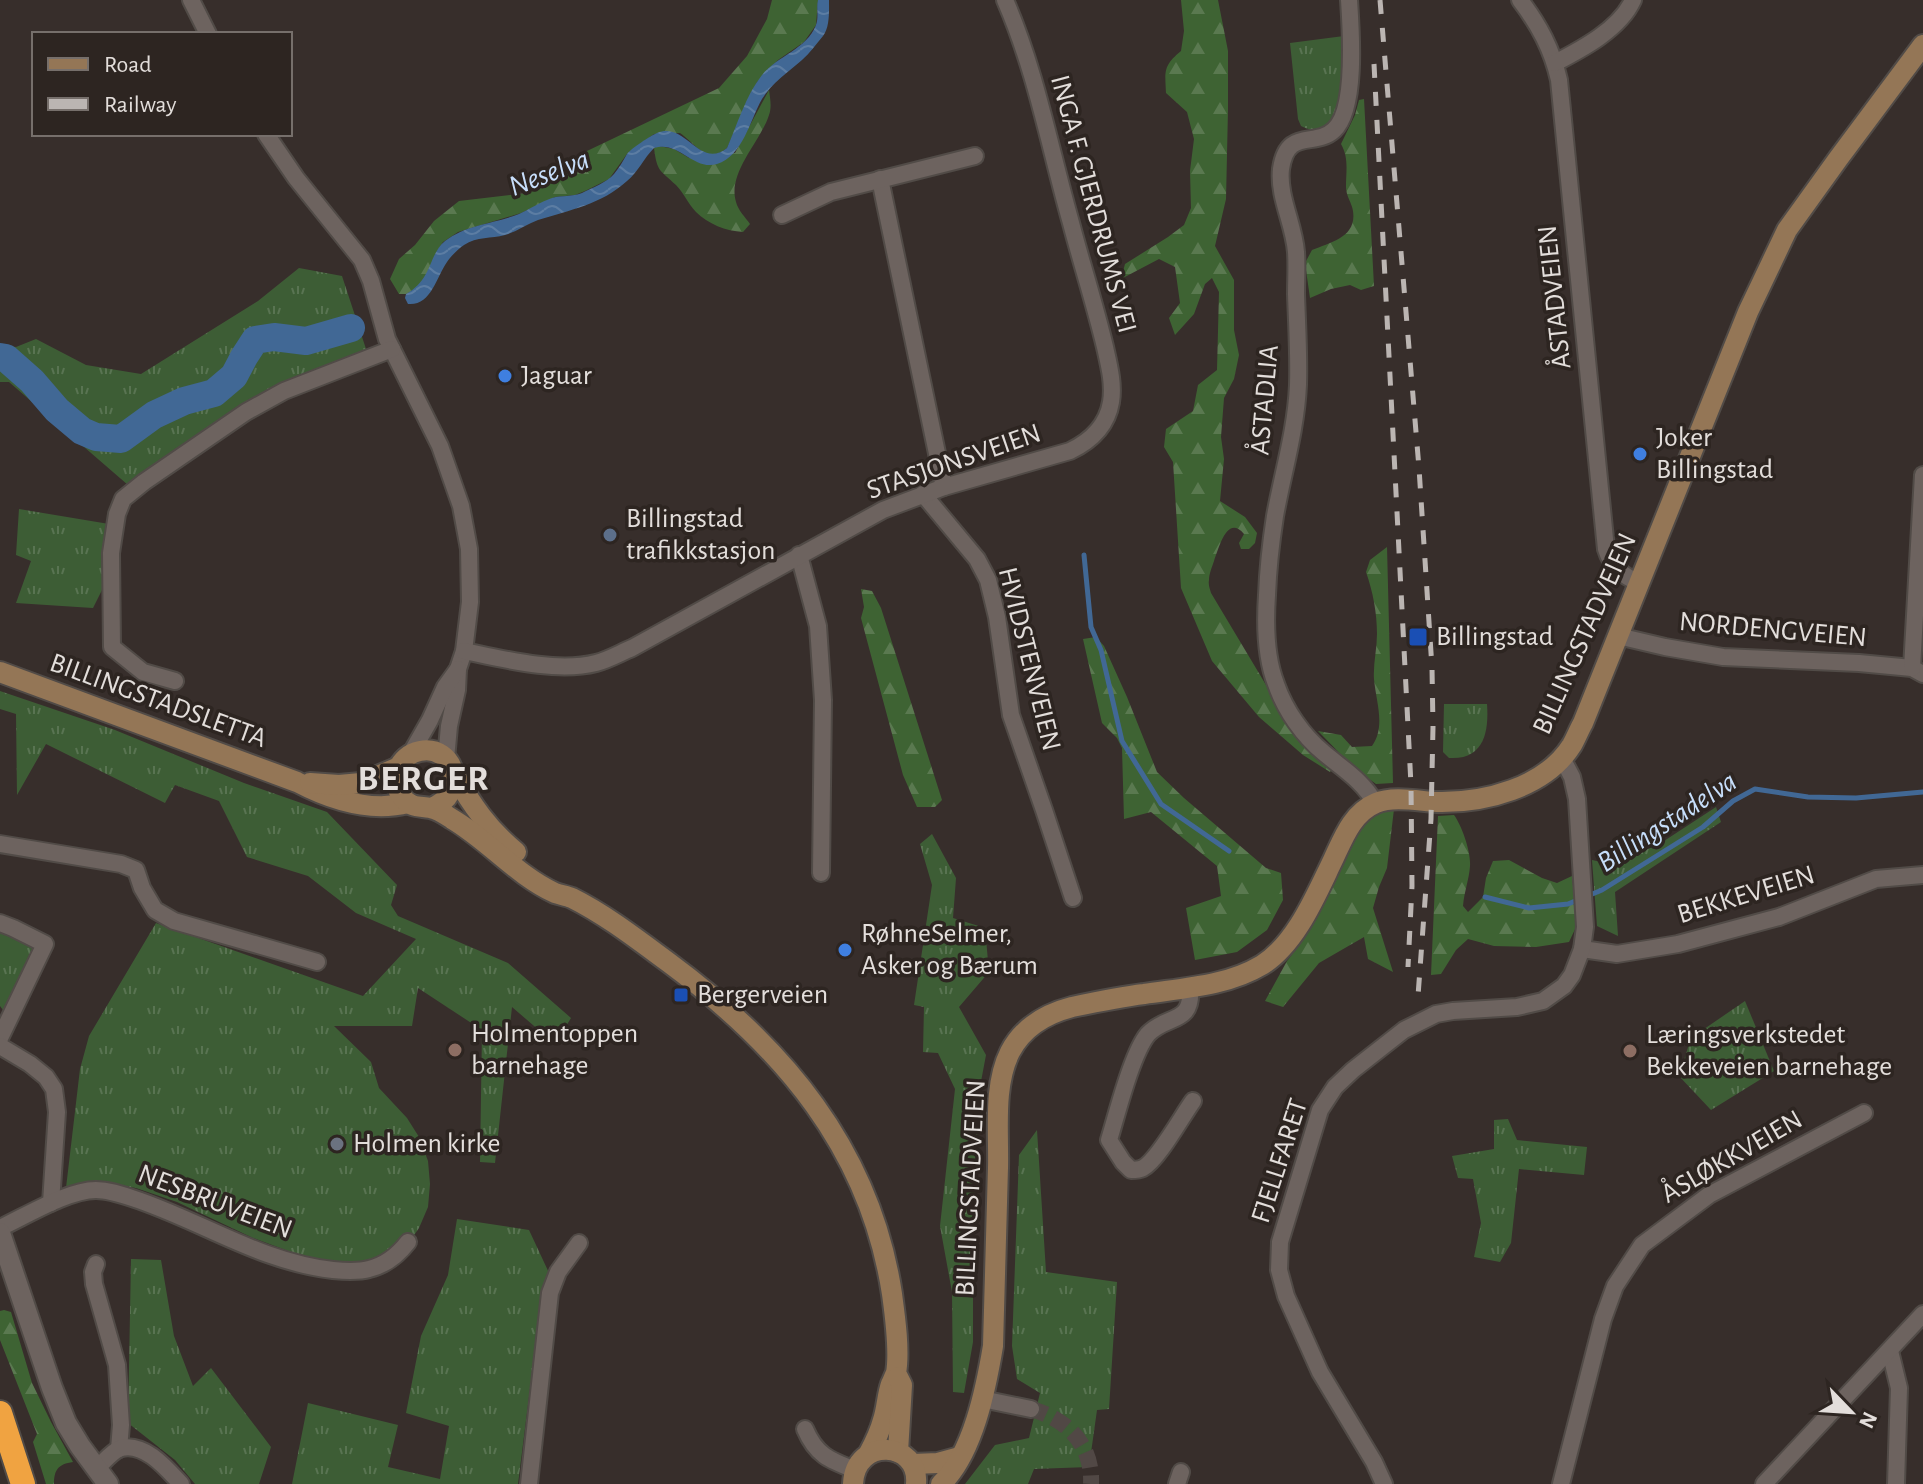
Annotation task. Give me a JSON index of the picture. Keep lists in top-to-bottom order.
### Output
{
  "streets": {
    "main road": ["BILLINGSTADVEIEN", "BILLINGSTADSLETTA"],
    "street": [
      "INGA F. GJERDRUMS VEI",
      "ÅSTADVEIEN",
      "ÅSTADLIA",
      "STASJONSVEIEN",
      "NORDENGVEIEN",
      "HVIDSTENVEIEN",
      "BEKKEVEIEN",
      "ÅSLØKKVEIEN",
      "FJELLFARET",
      "NESBRUVEIEN"
    ]
  },
  "crossings": [
    ["INGA F. GJERDRUMS VEI", "STASJONSVEIEN"],
    ["ÅSTADVEIEN", "BILLINGSTADVEIEN"],
    ["ÅSTADLIA", "BILLINGSTADVEIEN"],
    ["STASJONSVEIEN", "HVIDSTENVEIEN"],
    ["NORDENGVEIEN", "BILLINGSTADVEIEN"],
    ["BILLINGSTADVEIEN", "FJELLFARET"],
    ["BEKKEVEIEN", "FJELLFARET"]
  ],
  "districts": ["BERGER"],
  "water": ["Neselva", "Billingstadelva"],
  "places": {
    "other": [
      "Jaguar",
      "Joker Billingstad",
      "Billingstad trafikkstasjon",
      "RøhneSelmer, Asker og Bærum",
      "Holmentoppen barnehage",
      "Læringsverkstedet Bekkeveien barnehage",
      "Holmen kirke"
    ],
    "transit": ["Billingstad", "Bergerveien"]
  },
  "legend": ["Road", "Railway"],
  "north": "bottom right"
}
